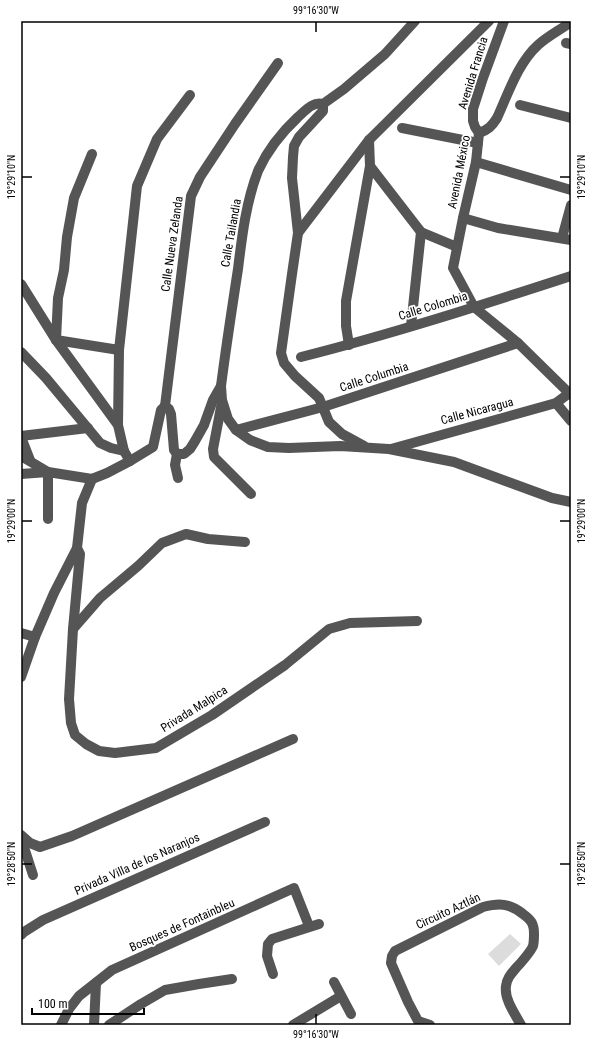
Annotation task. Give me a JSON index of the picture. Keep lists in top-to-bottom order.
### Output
{
  "streets": {
    "street": [
      "Avenida Francia",
      "Avenida México",
      "Calle Tailandia",
      "Calle Nueva Zelanda",
      "Calle Colombia",
      "Calle Columbia",
      "Calle Nicaragua",
      "Privada Malpica",
      "Privada Villa de los Naranjos",
      "Circuito Aztlán",
      "Bosques de Fontainbleu"
    ]
  },
  "crossings": [
    ["Avenida Francia", "Avenida México"],
    ["Avenida México", "Calle Colombia"]
  ],
  "scale_bar": "100 m",
  "coordinates": [
    "99°16'30\"W",
    "19°29'10\"N",
    "19°29'00\"N",
    "19°28'50\"N"
  ]
}
